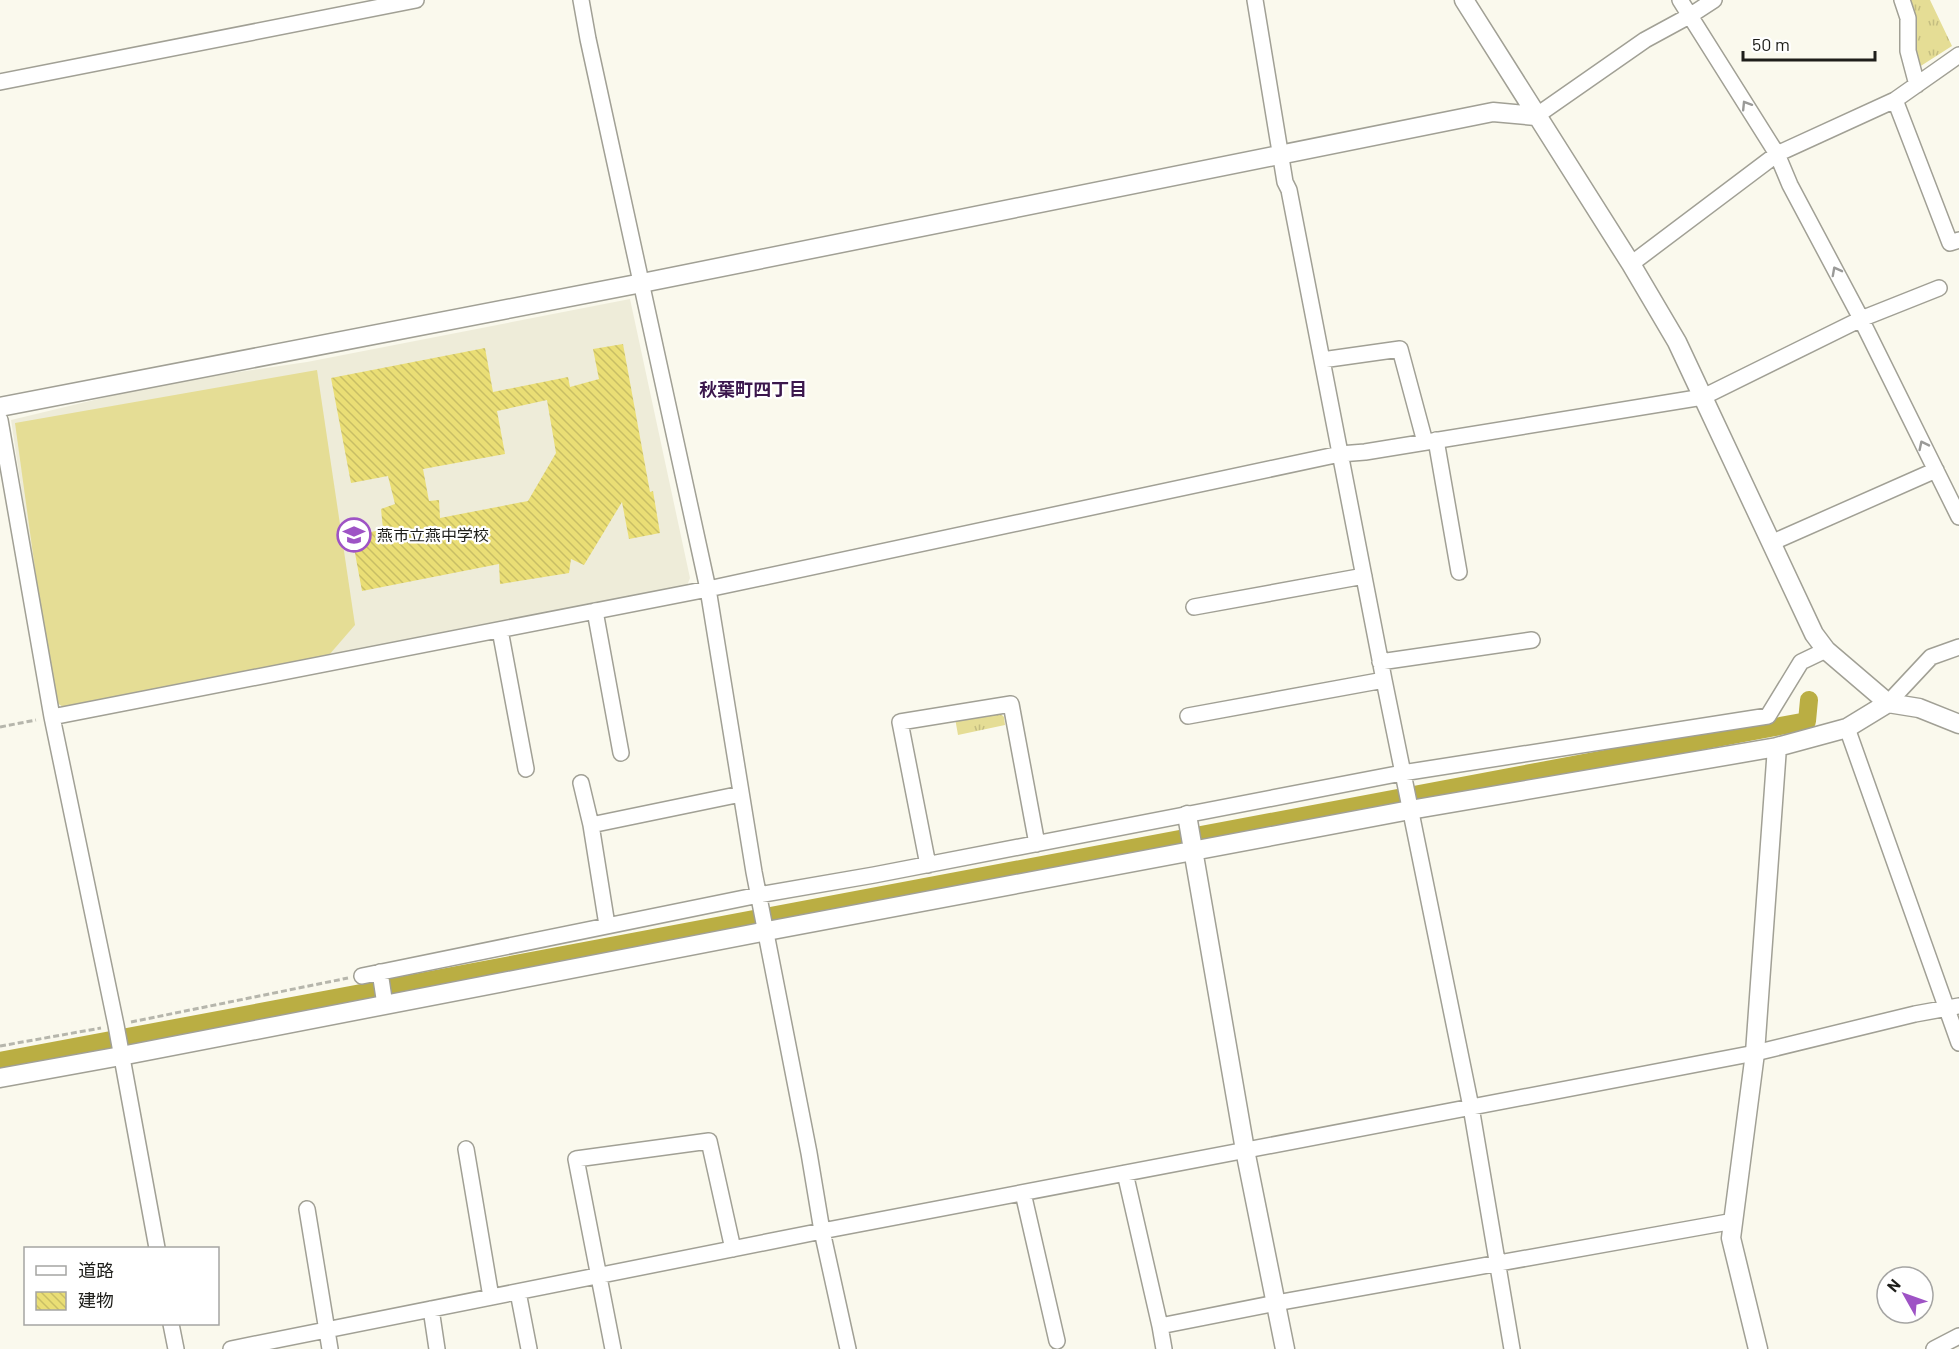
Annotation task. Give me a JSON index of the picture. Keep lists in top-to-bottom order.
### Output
{
  "districts": ["秋葉町四丁目"],
  "places": {
    "school or university": ["燕市立燕中学校"]
  },
  "legend": ["道路", "建物"],
  "scale_bar": "50 m",
  "north": "top left"
}
